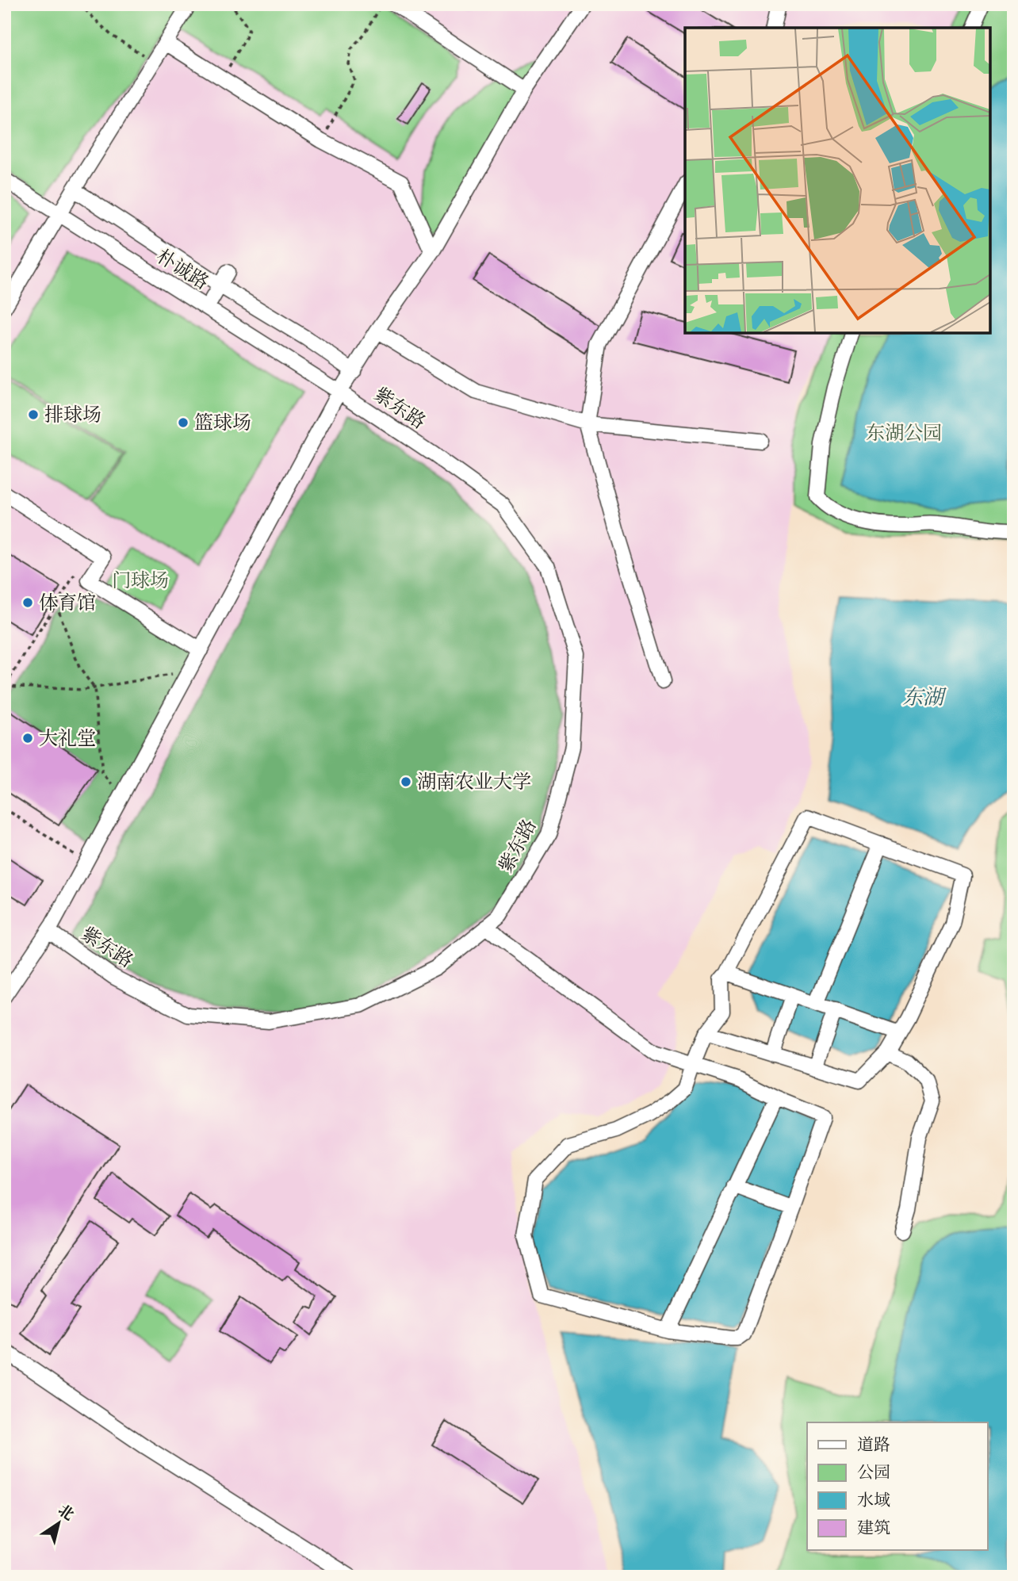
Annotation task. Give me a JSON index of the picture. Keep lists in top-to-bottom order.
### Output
{
  "streets": {
    "street": ["朴诚路", "紫东路"]
  },
  "crossings": [
    ["朴诚路", "紫东路"]
  ],
  "water": ["东湖"],
  "parks": ["东湖公园", "门球场"],
  "places": [
    "排球场",
    "篮球场",
    "体育馆",
    "大礼堂",
    "湖南农业大学"
  ],
  "legend": [
    "道路",
    "公园",
    "水域",
    "建筑"
  ],
  "north": "top right"
}
